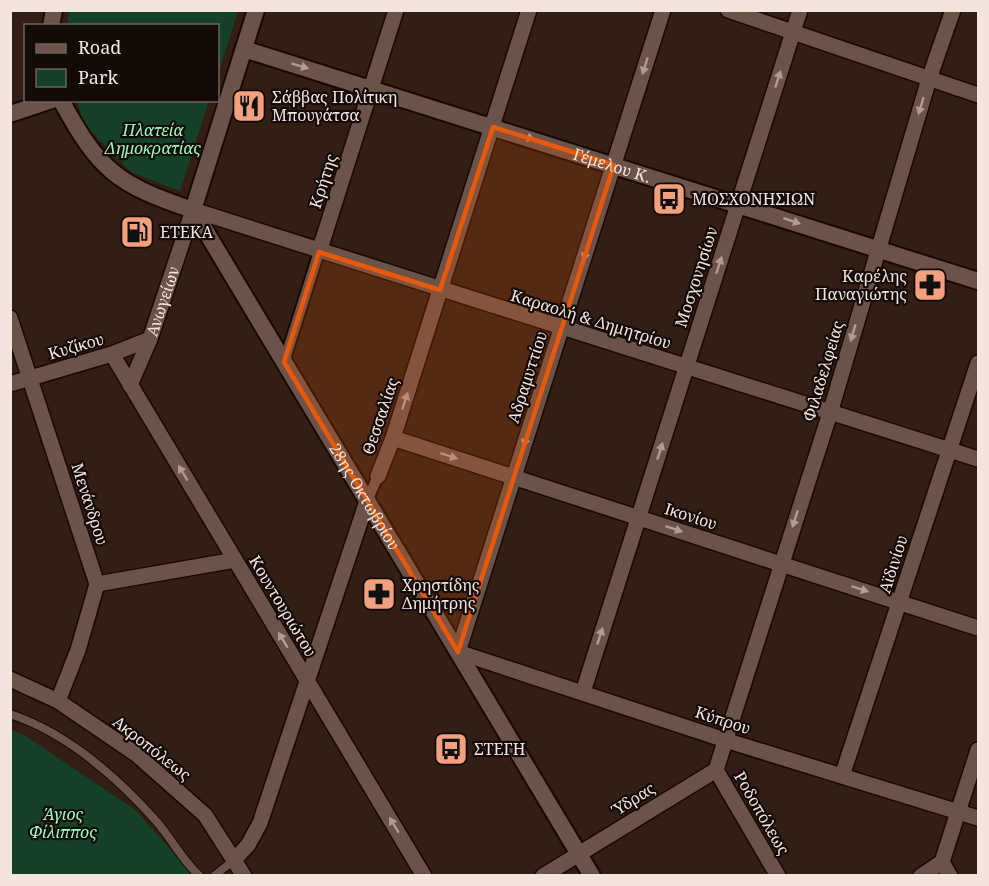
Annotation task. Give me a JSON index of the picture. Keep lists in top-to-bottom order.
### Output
{
  "streets": {
    "main road": ["Γέμελου Κ.", "Ανωγείων", "28ης Οκτωβρίου"],
    "street": [
      "Κρήτης",
      "Μοσχονησίων",
      "Καραολή & Δημητρίου",
      "Κυζίκου",
      "Φιλαδελφείας",
      "Αδραμυττίου",
      "Θεσσαλίας",
      "Μενάνδρου",
      "Ικονίου",
      "Αϊδινίου",
      "Κουντουριώτου",
      "Κύπρου",
      "Ακροπόλεως",
      "Ύδρας",
      "Ροδοπόλεως"
    ]
  },
  "crossings": [
    ["Γέμελου Κ.", "Κρήτης"],
    ["Γέμελου Κ.", "Μοσχονησίων"],
    ["Γέμελου Κ.", "Ανωγείων"],
    ["Γέμελου Κ.", "Φιλαδελφείας"],
    ["Γέμελου Κ.", "Αδραμυττίου"],
    ["Γέμελου Κ.", "Θεσσαλίας"],
    ["Κρήτης", "Καραολή & Δημητρίου"],
    ["Κρήτης", "28ης Οκτωβρίου"],
    ["Μοσχονησίων", "Καραολή & Δημητρίου"],
    ["Μοσχονησίων", "Ικονίου"],
    ["Μοσχονησίων", "Κύπρου"],
    ["Ανωγείων", "Καραολή & Δημητρίου"],
    ["Ανωγείων", "Κυζίκου"],
    ["Ανωγείων", "28ης Οκτωβρίου"],
    ["Ανωγείων", "Κουντουριώτου"],
    ["Καραολή & Δημητρίου", "Φιλαδελφείας"],
    ["Καραολή & Δημητρίου", "Αδραμυττίου"],
    ["Καραολή & Δημητρίου", "Θεσσαλίας"],
    ["Καραολή & Δημητρίου", "28ης Οκτωβρίου"],
    ["Καραολή & Δημητρίου", "Αϊδινίου"],
    ["Κυζίκου", "Μενάνδρου"],
    ["Κυζίκου", "Κουντουριώτου"],
    ["Φιλαδελφείας", "Ικονίου"],
    ["Φιλαδελφείας", "Κύπρου"],
    ["Αδραμυττίου", "28ης Οκτωβρίου"],
    ["Αδραμυττίου", "Ικονίου"],
    ["Αδραμυττίου", "Κύπρου"],
    ["Θεσσαλίας", "28ης Οκτωβρίου"],
    ["Θεσσαλίας", "Ικονίου"],
    ["Θεσσαλίας", "Κουντουριώτου"],
    ["Θεσσαλίας", "Ακροπόλεως"],
    ["28ης Οκτωβρίου", "Κύπρου"],
    ["28ης Οκτωβρίου", "Ύδρας"],
    ["Ικονίου", "Αϊδινίου"],
    ["Αϊδινίου", "Κύπρου"],
    ["Ύδρας", "Ροδοπόλεως"]
  ],
  "one_way": [
    "Γέμελου Κ.",
    "Μοσχονησίων",
    "Φιλαδελφείας",
    "Αδραμυττίου",
    "Ικονίου",
    "Κουντουριώτου"
  ],
  "parks": ["Πλατεία Δημοκρατίας", "Άγιος Φίλιππος"],
  "places": {
    "restaurant": ["Σάββας Πολίτικη Μπουγάτσα"],
    "bus stop": ["ΜΟΣΧΟΝΗΣΙΩΝ", "ΣΤΕΓΗ"],
    "fuel station": ["ΕΤΕΚΑ"],
    "pharmacy": ["Καρέλης Παναγιώτης", "Χρηστίδης Δημήτρης"]
  },
  "legend": ["Road", "Park"]
}
